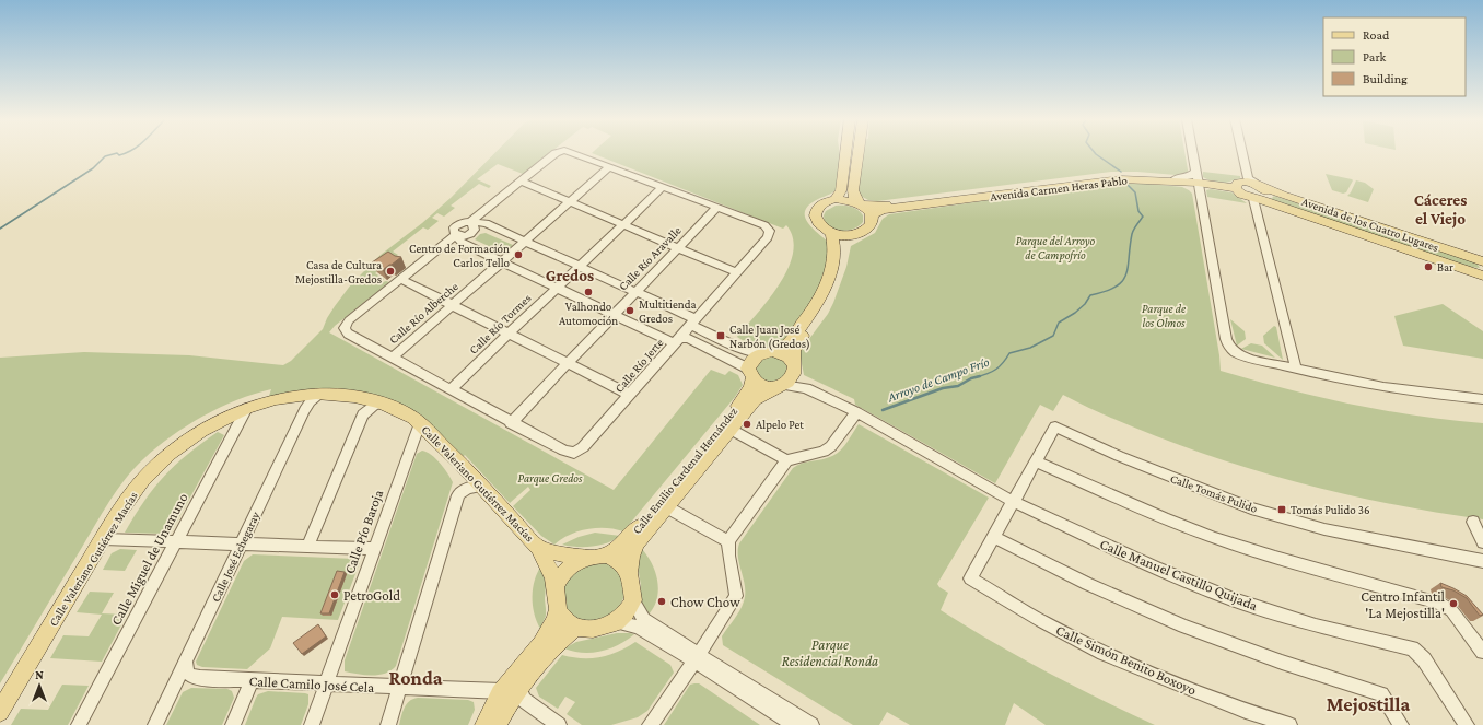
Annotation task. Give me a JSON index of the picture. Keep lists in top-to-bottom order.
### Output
{
  "streets": {
    "main road": [
      "Avenida Carmen Heras Pablo",
      "Avenida de los Cuatro Lugares",
      "Calle Emilio Cardenal Hernández",
      "Calle Valeriano Gutiérrez Macías"
    ],
    "street": [
      "Calle Río Aravalle",
      "Calle Río Alberche",
      "Calle Río Tormes",
      "Calle Río Jerte",
      "Calle Tomás Pulido",
      "Calle Pío Baroja",
      "Calle José Echegaray",
      "Calle Miguel de Unamuno",
      "Calle Manuel Castillo Quijada",
      "Calle Simón Benito Boxoyo",
      "Calle Camilo José Cela"
    ]
  },
  "crossings": [
    ["Avenida Carmen Heras Pablo", "Avenida de los Cuatro Lugares"],
    ["Calle Río Aravalle", "Calle Río Jerte"],
    ["Calle Emilio Cardenal Hernández", "Calle Valeriano Gutiérrez Macías"],
    ["Calle Valeriano Gutiérrez Macías", "Calle Pío Baroja"],
    ["Calle Valeriano Gutiérrez Macías", "Calle José Echegaray"],
    ["Calle Valeriano Gutiérrez Macías", "Calle Miguel de Unamuno"],
    ["Calle Pío Baroja", "Calle Camilo José Cela"],
    ["Calle José Echegaray", "Calle Camilo José Cela"]
  ],
  "districts": [
    "Cáceres el Viejo",
    "Gredos",
    "Ronda",
    "Mejostilla"
  ],
  "water": ["Arroyo de Campo Frío"],
  "parks": [
    "Parque del Arroyo de Campofrío",
    "Parque de los Olmos",
    "Parque Gredos",
    "Parque Residencial Ronda"
  ],
  "places": {
    "other": [
      "Centro de Formación Carlos Tello",
      "Bar",
      "Casa de Cultura Mejostilla-Gredos",
      "Valhondo Automoción",
      "Multitienda Gredos",
      "Alpelo Pet",
      "PetroGold",
      "Chow Chow",
      "Centro Infantil 'La Mejostilla'"
    ],
    "transit": ["Calle Juan José Narbón (Gredos)", "Tomás Pulido 36"]
  },
  "legend": ["Road", "Park", "Building"],
  "north": "top"
}
